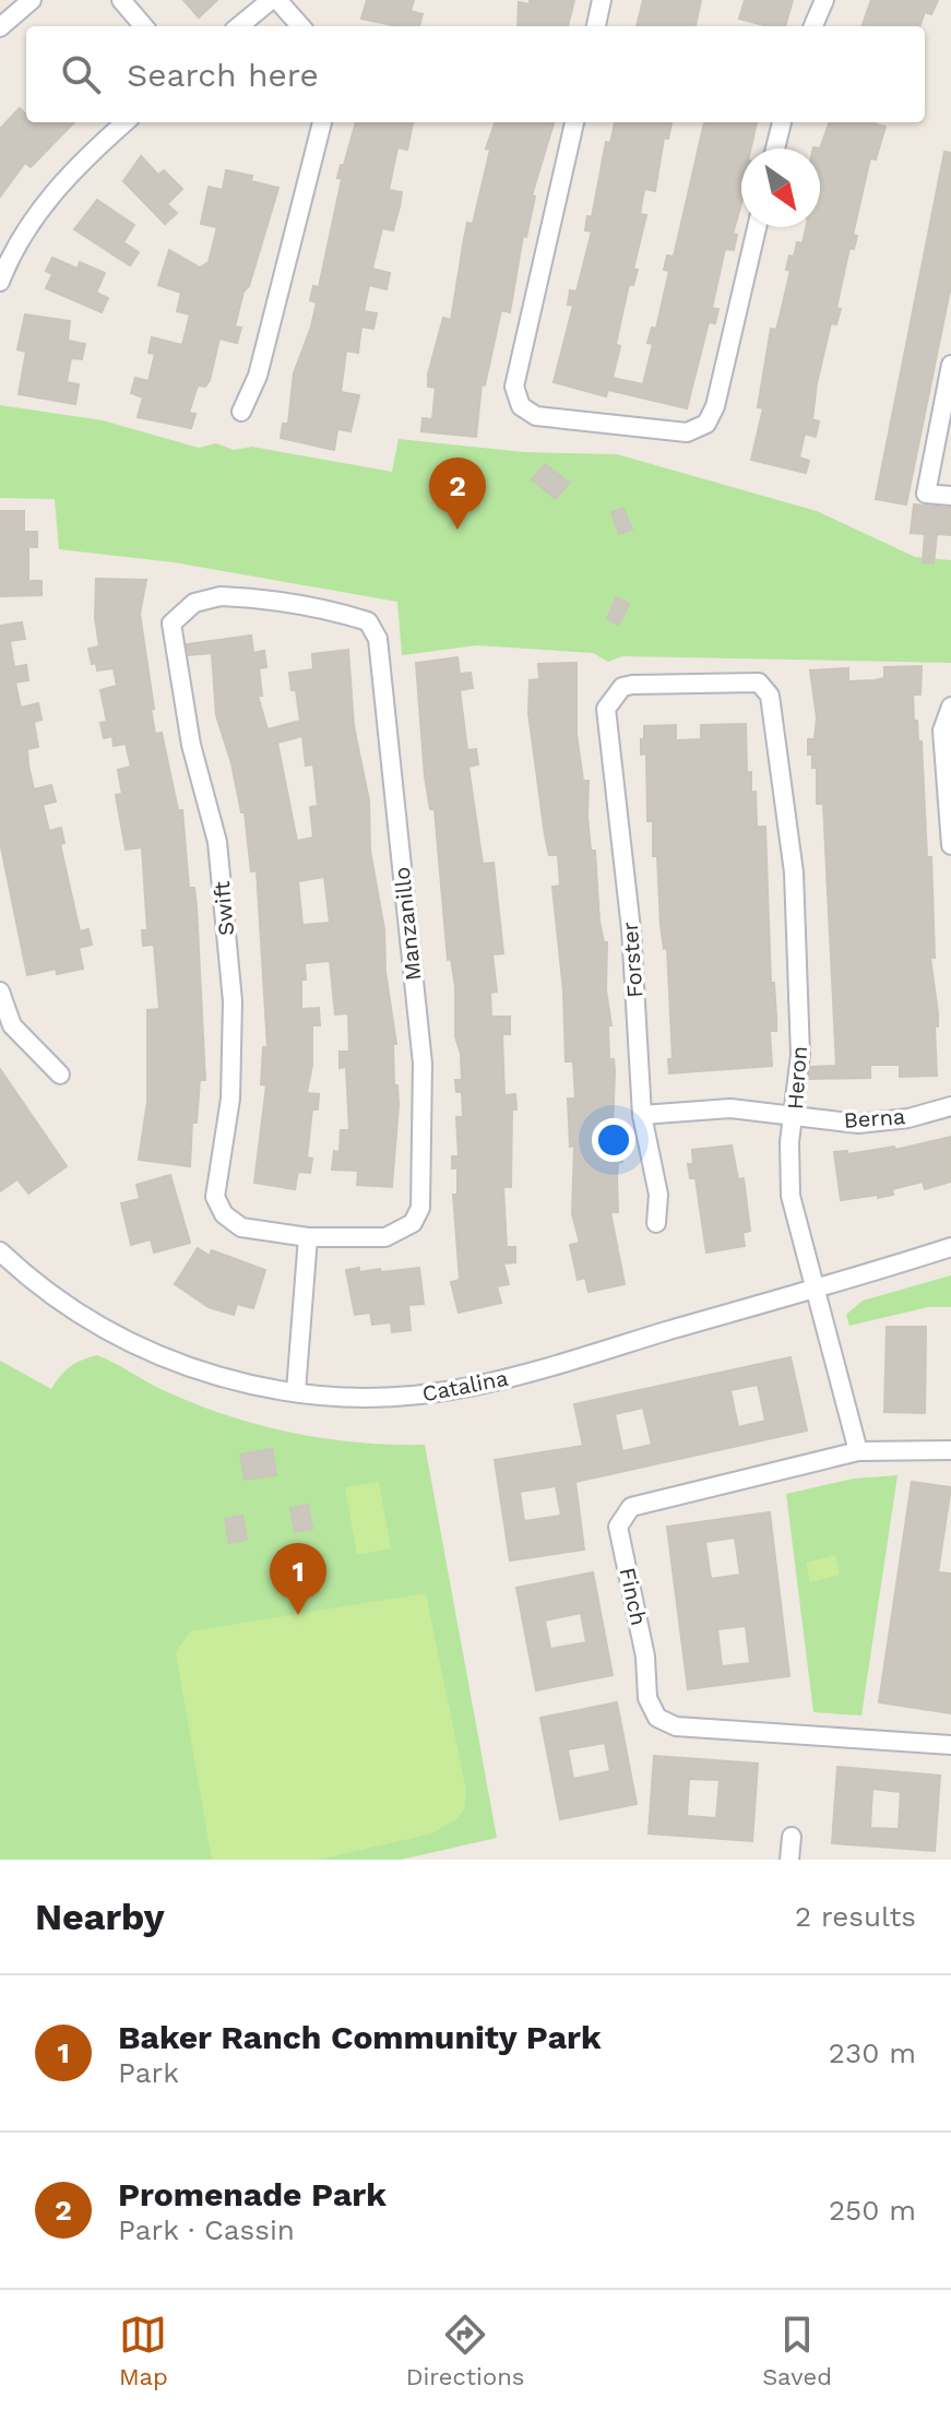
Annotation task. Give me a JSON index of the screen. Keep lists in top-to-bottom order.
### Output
{
  "streets": {
    "street": [
      "Swift",
      "Manzanillo",
      "Forster",
      "Heron",
      "Berna",
      "Catalina",
      "Finch"
    ]
  },
  "crossings": [
    ["Swift", "Manzanillo"],
    ["Forster", "Heron"],
    ["Forster", "Berna"],
    ["Heron", "Berna"],
    ["Heron", "Catalina"],
    ["Heron", "Finch"]
  ],
  "north": "bottom right",
  "page": {
    "search": "Search here",
    "pins": ["2", "1"],
    "heading": ["Nearby", "2 results"],
    "list": [
      {
        "mark": "1",
        "name": "Baker Ranch Community Park",
        "note": "Park",
        "value": "230 m"
      },
      {
        "mark": "2",
        "name": "Promenade Park",
        "note": "Park · Cassin",
        "value": "250 m"
      }
    ],
    "nav": ["Map", "Directions", "Saved"]
  }
}
